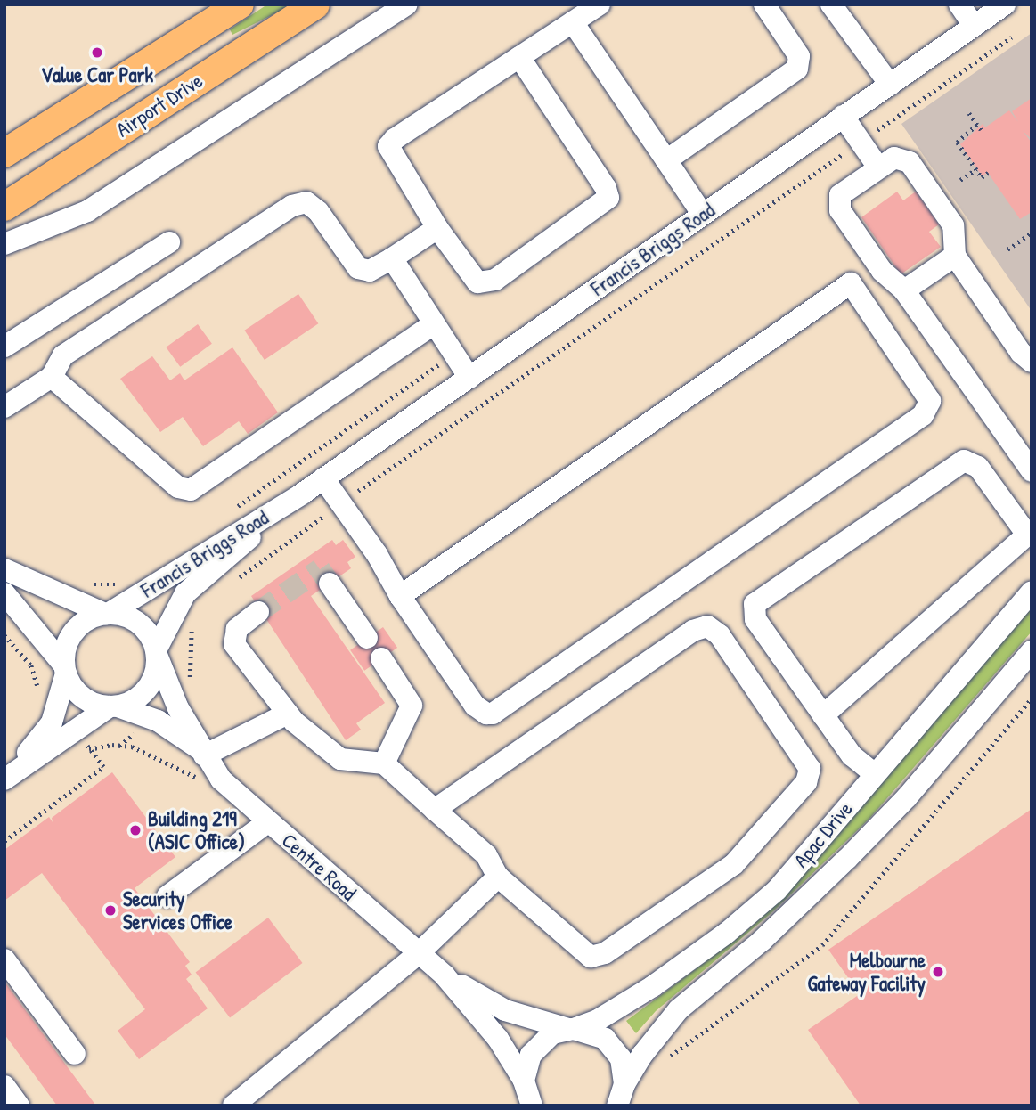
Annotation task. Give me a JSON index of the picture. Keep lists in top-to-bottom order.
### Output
{
  "streets": {
    "main road": ["Airport Drive"],
    "street": ["Francis Briggs Road", "Apac Drive", "Centre Road"]
  },
  "crossings": [
    ["Francis Briggs Road", "Centre Road"],
    ["Apac Drive", "Centre Road"]
  ],
  "places": [
    "Value Car Park",
    "Building 219 (ASIC Office)",
    "Security Services Office",
    "Melbourne Gateway Facility"
  ]
}
